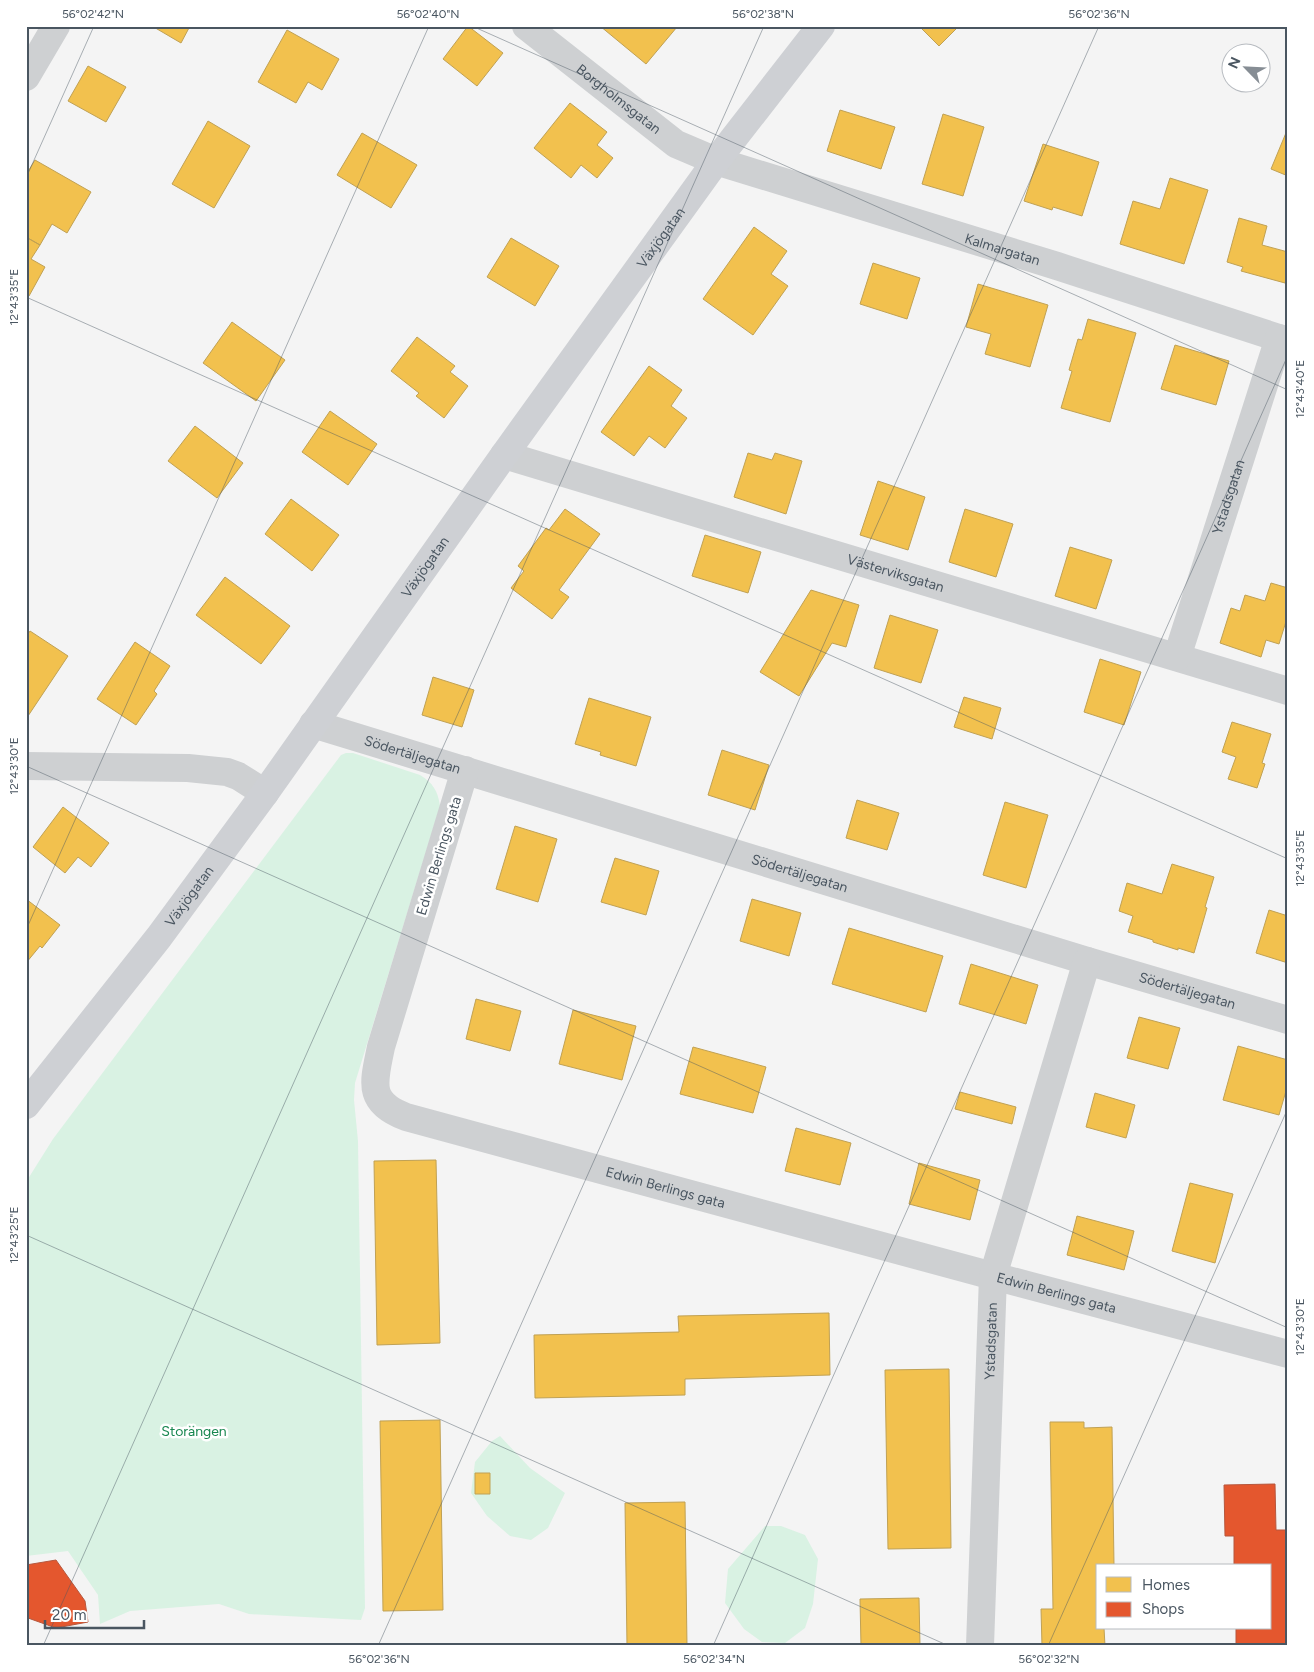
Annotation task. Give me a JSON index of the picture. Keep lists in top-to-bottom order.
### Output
{
  "streets": {
    "street": [
      "Borgholmsgatan",
      "Växjögatan",
      "Kalmargatan",
      "Ystadsgatan",
      "Västerviksgatan",
      "Södertäljegatan",
      "Edwin Berlings gata"
    ]
  },
  "crossings": [
    ["Borgholmsgatan", "Växjögatan"],
    ["Borgholmsgatan", "Kalmargatan"],
    ["Växjögatan", "Kalmargatan"],
    ["Växjögatan", "Västerviksgatan"],
    ["Växjögatan", "Södertäljegatan"],
    ["Kalmargatan", "Ystadsgatan"],
    ["Ystadsgatan", "Västerviksgatan"],
    ["Ystadsgatan", "Södertäljegatan"],
    ["Ystadsgatan", "Edwin Berlings gata"],
    ["Södertäljegatan", "Edwin Berlings gata"]
  ],
  "parks": ["Storängen"],
  "legend": ["Homes", "Shops"],
  "scale_bar": "20 m",
  "north": "top left",
  "coordinates": [
    "56°02'42\"N",
    "56°02'40\"N",
    "56°02'38\"N",
    "56°02'36\"N",
    "12°43'35\"E",
    "12°43'40\"E",
    "12°43'30\"E",
    "12°43'25\"E",
    "56°02'34\"N",
    "56°02'32\"N"
  ]
}
